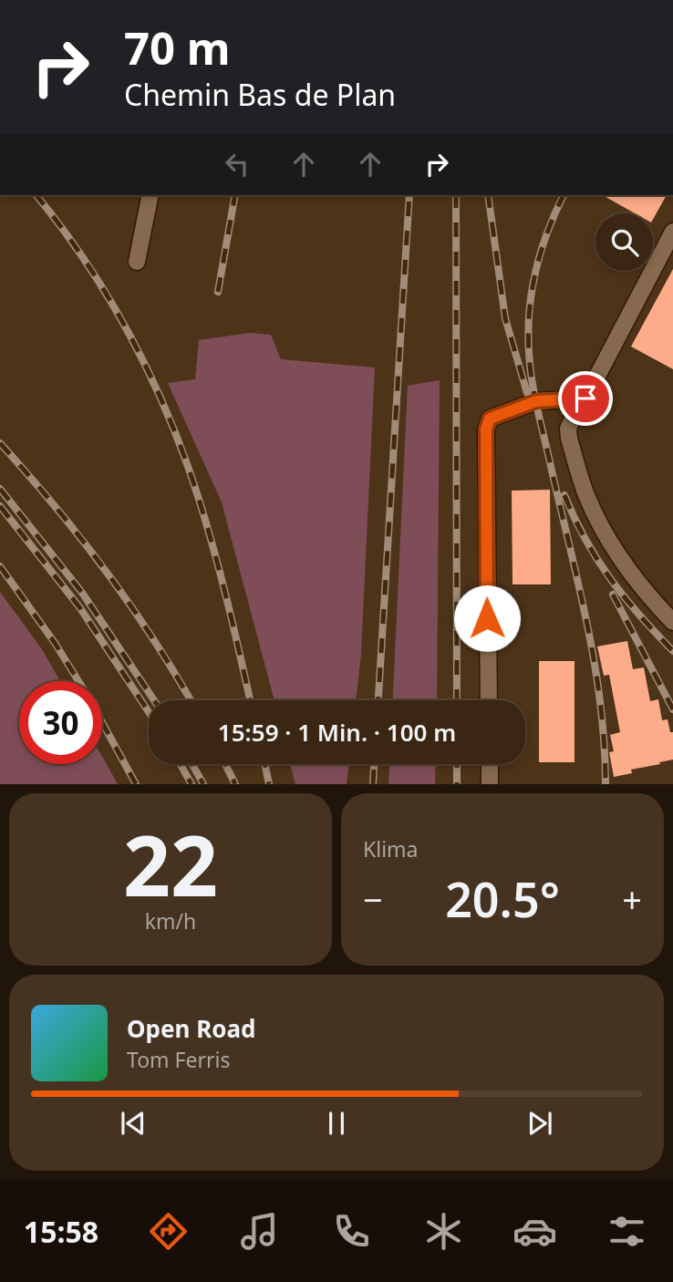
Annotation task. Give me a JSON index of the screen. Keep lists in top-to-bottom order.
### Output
{
  "page": {
    "turn": ["70 m", "Chemin Bas de Plan"],
    "limit": "30",
    "trip": "15:59 · 1 Min. · 100 m",
    "tile": [
      ["22", "km/h"],
      "Klima"
    ],
    "heat": ["−", "20.5°", "+"],
    "song": ["Open Road", "Tom Ferris"],
    "tabs": "15:58"
  }
}
